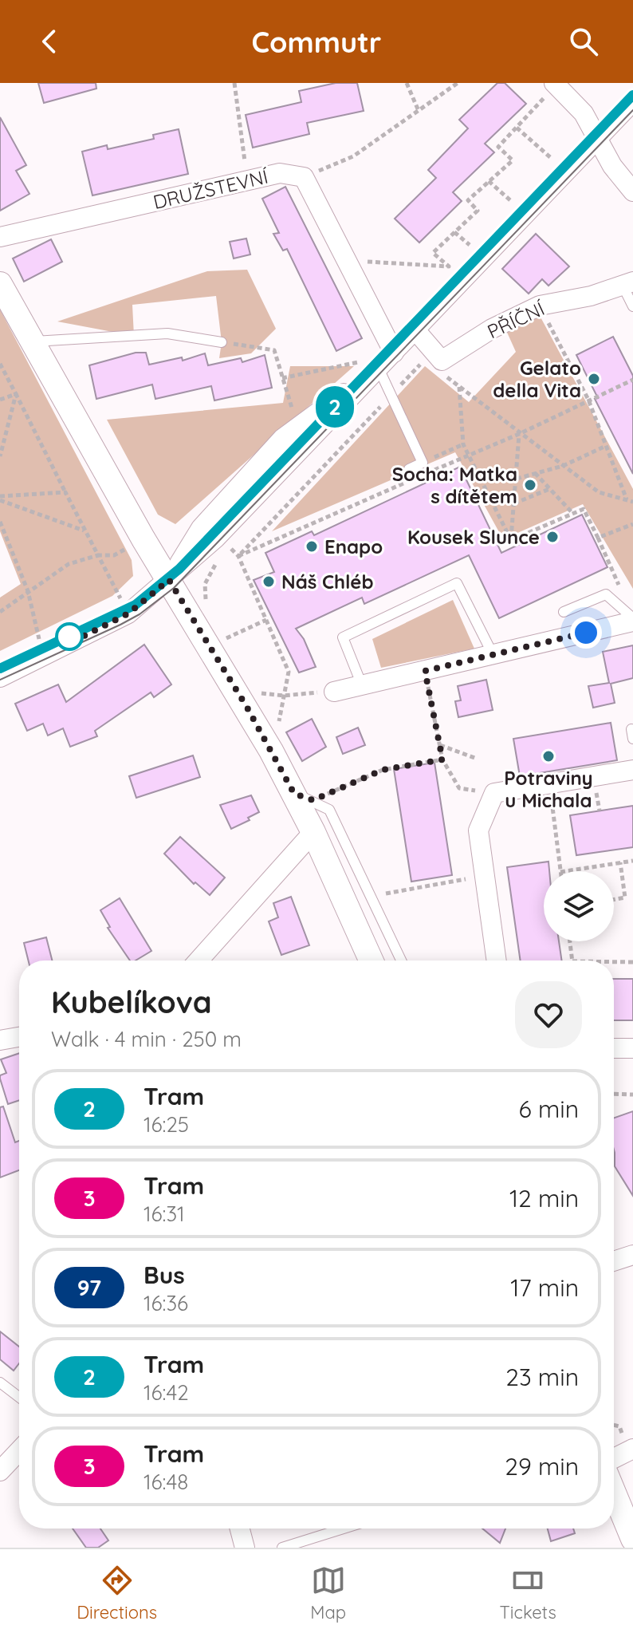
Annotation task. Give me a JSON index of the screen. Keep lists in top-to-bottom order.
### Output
{
  "streets": {
    "street": ["DRUŽSTEVNÍ", "PŘÍČNÍ"]
  },
  "places": [
    "Gelato della Vita",
    "Socha: Matka s dítětem",
    "Kousek Slunce",
    "Enapo",
    "Náš Chléb",
    "Potraviny u Michala"
  ],
  "lines": ["tram line 2"],
  "page": {
    "header": "Commutr",
    "on_map": "2",
    "heading": ["Kubelíkova", "Walk · 4 min · 250 m"],
    "list": [
      {
        "mark": "2",
        "name": "Tram",
        "note": "16:25",
        "value": "6 min"
      },
      {
        "mark": "3",
        "name": "Tram",
        "note": "16:31",
        "value": "12 min"
      },
      {
        "mark": "97",
        "name": "Bus",
        "note": "16:36",
        "value": "17 min"
      },
      {
        "mark": "2",
        "name": "Tram",
        "note": "16:42",
        "value": "23 min"
      },
      {
        "mark": "3",
        "name": "Tram",
        "note": "16:48",
        "value": "29 min"
      }
    ],
    "tabs": ["Directions", "Map", "Tickets"]
  }
}
